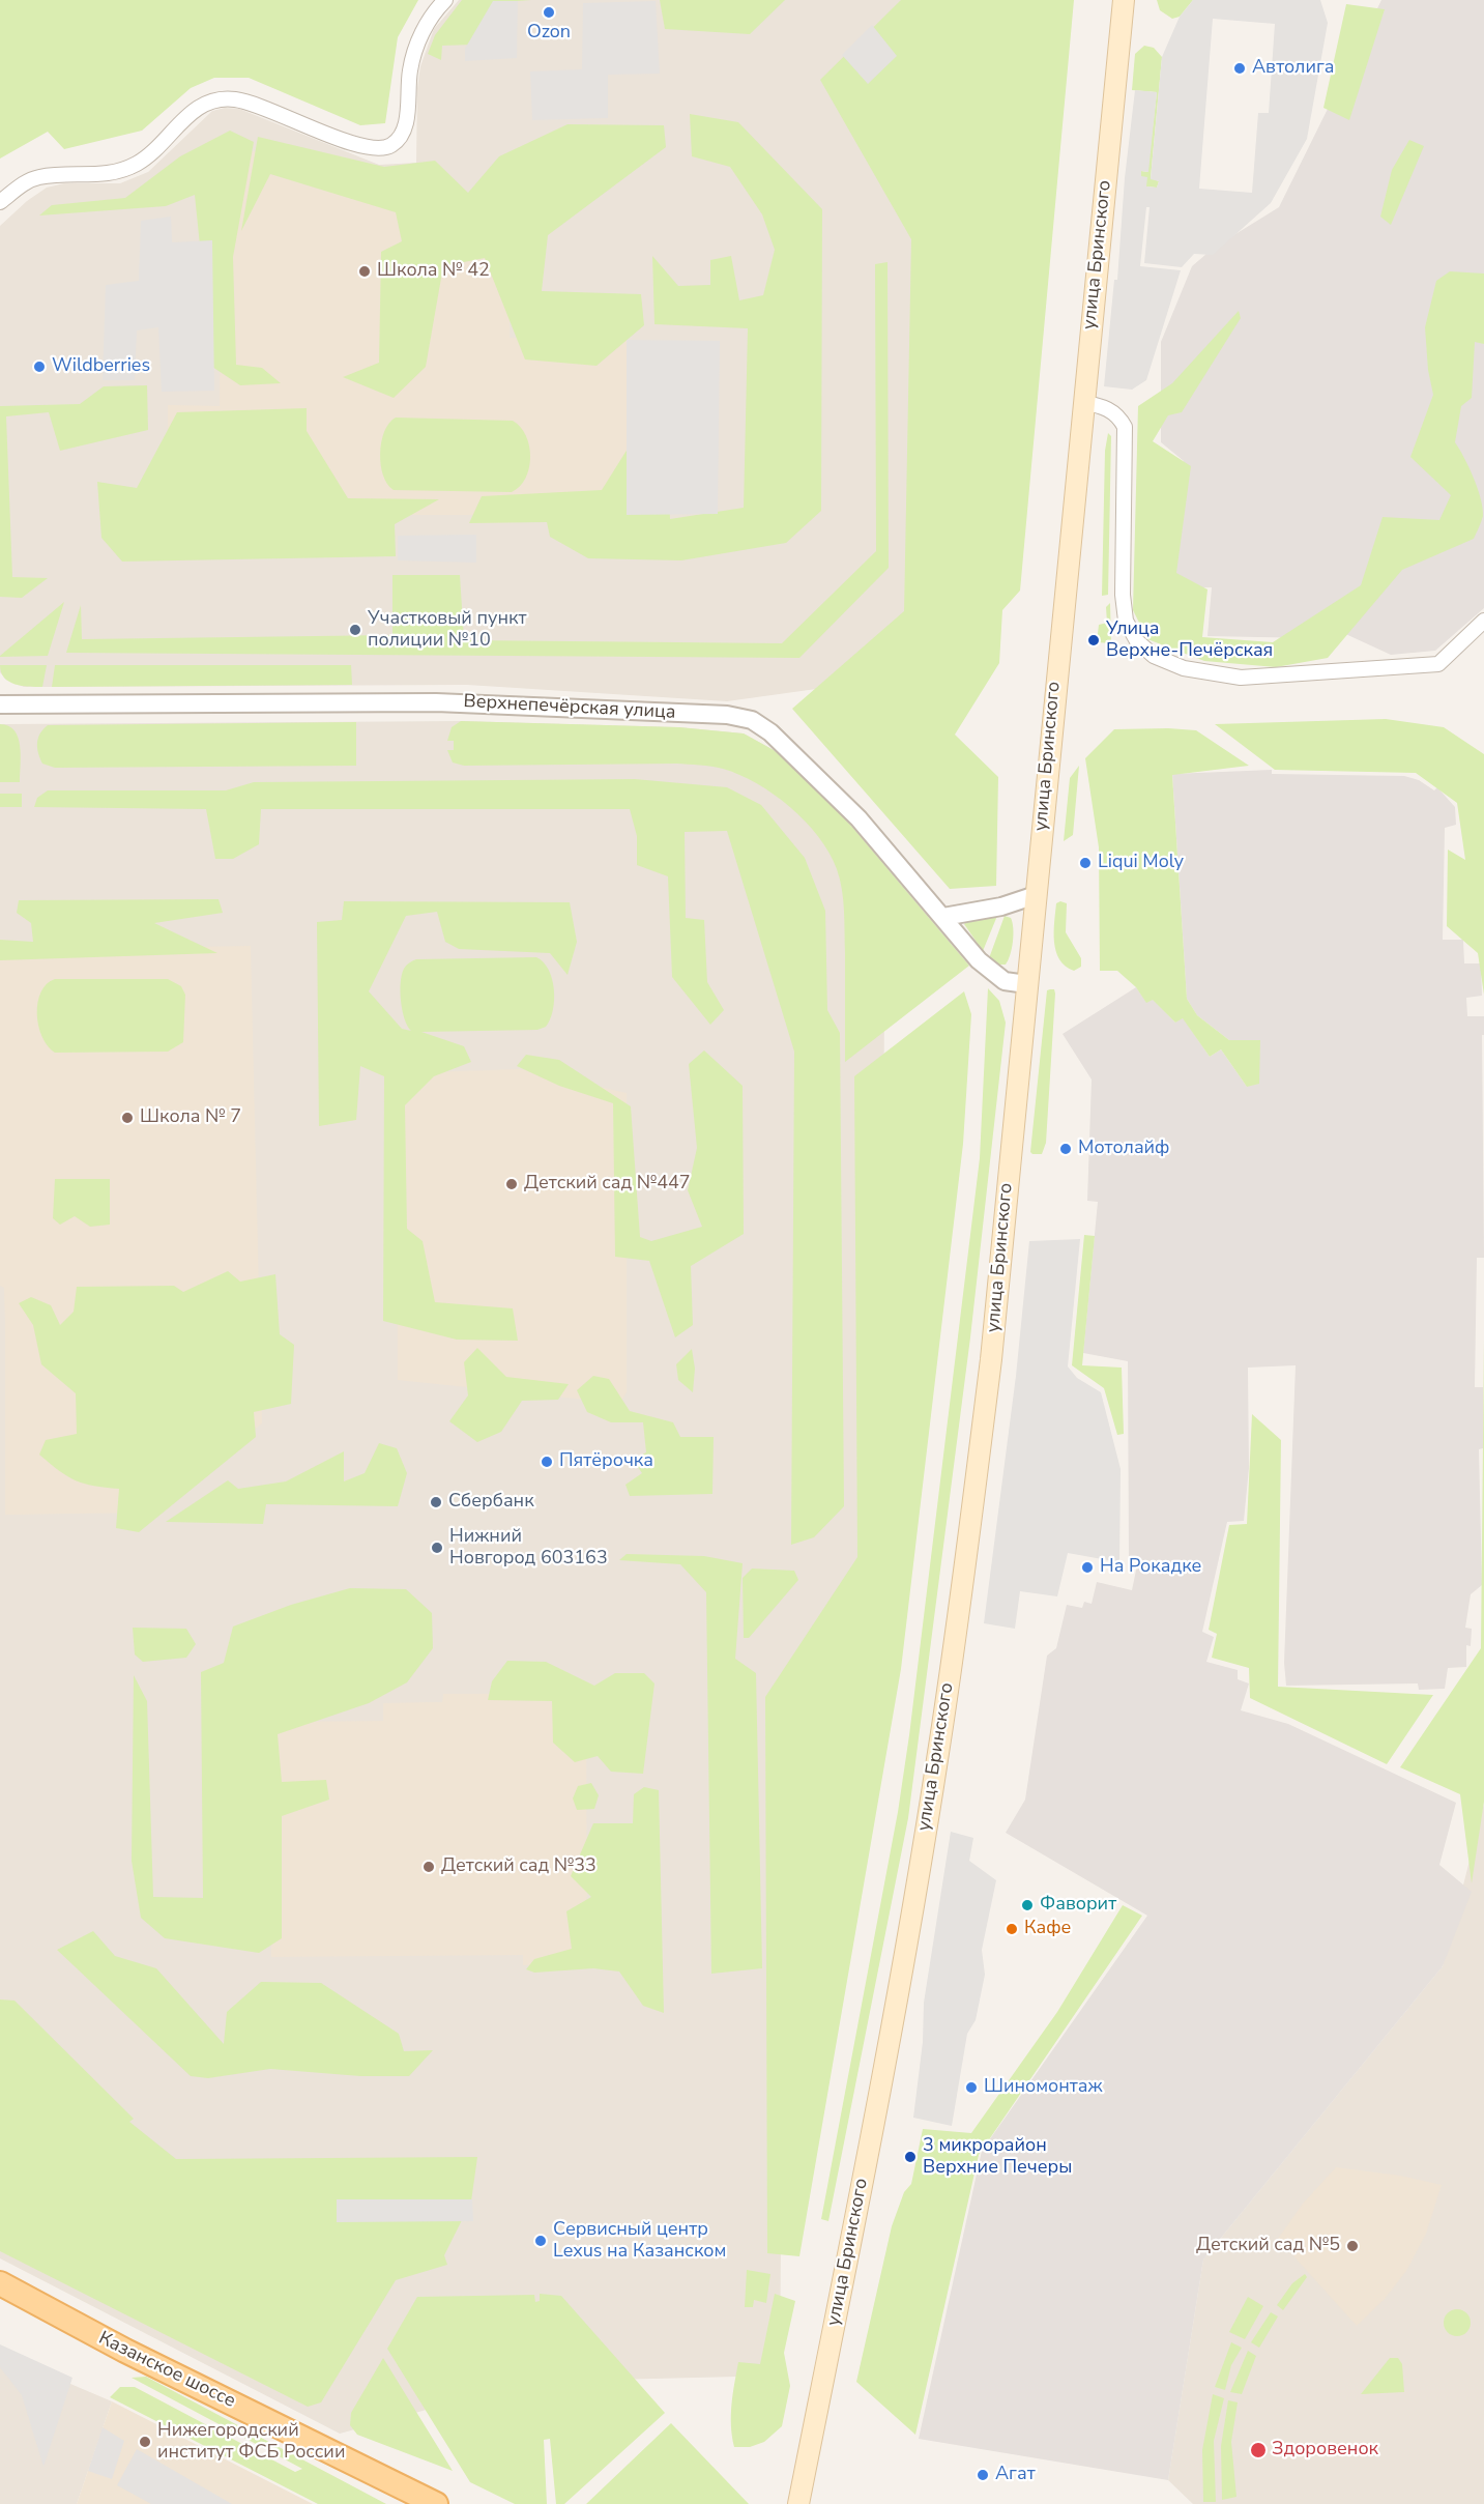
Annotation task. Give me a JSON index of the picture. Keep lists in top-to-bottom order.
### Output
{
  "streets": {
    "main road": ["улица Бринского", "Казанское шоссе"],
    "street": ["Верхнепечёрская улица"]
  },
  "crossings": [
    ["улица Бринского", "Верхнепечёрская улица"]
  ],
  "places": [
    "Ozon",
    "Автолига",
    "Школа № 42",
    "Wildberries",
    "Участковый пункт полиции №10",
    "Улица Верхне-Печёрская",
    "Liqui Moly",
    "Школа № 7",
    "Мотолайф",
    "Детский сад №447",
    "Пятёрочка",
    "Сбербанк",
    "Нижний Новгород 603163",
    "На Рокадке",
    "Детский сад №33",
    "Фаворит",
    "Кафе",
    "Шиномонтаж",
    "3 микрорайон Верхние Печеры",
    "Сервисный центр Lexus на Казанском",
    "Детский сад №5",
    "Нижегородский институт ФСБ России",
    "Здоровенок",
    "Агат"
  ]
}
